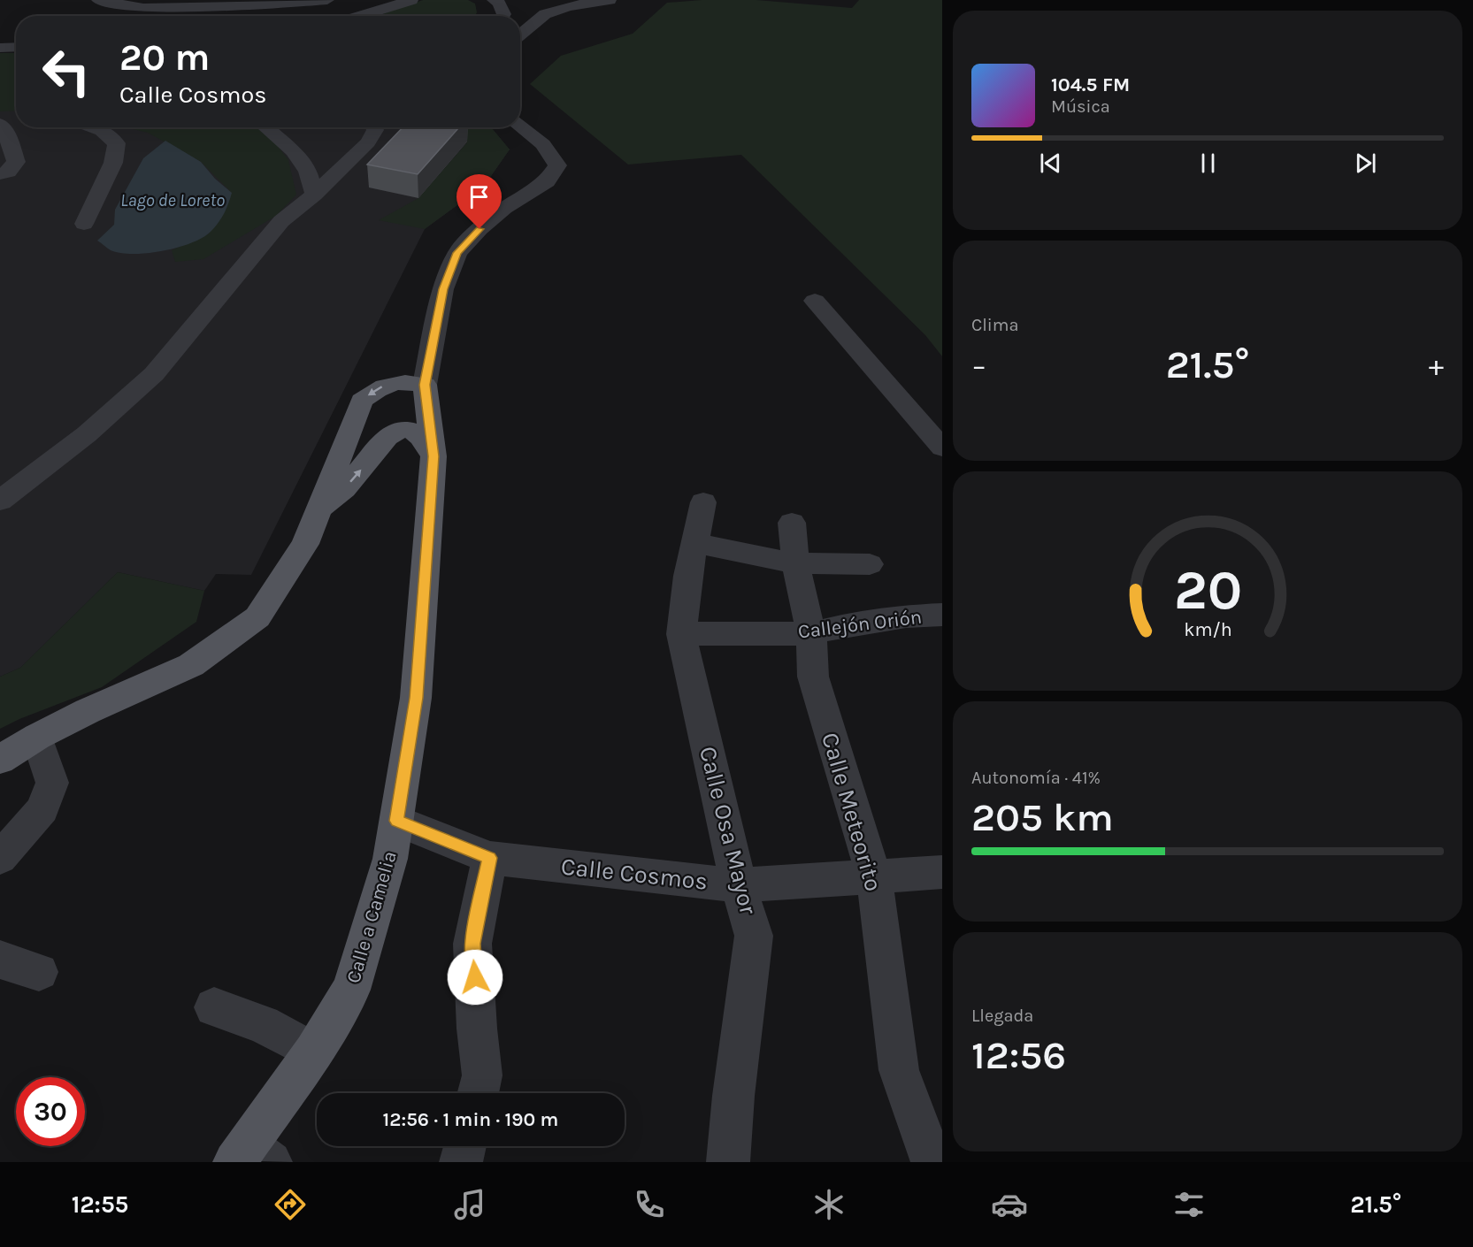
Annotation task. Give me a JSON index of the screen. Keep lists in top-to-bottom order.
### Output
{
  "streets": {
    "main road": ["Calle a Camelia"],
    "street": [
      "Callejón Orión",
      "Calle Meteorito",
      "Calle Osa Mayor",
      "Calle Cosmos"
    ]
  },
  "crossings": [
    ["Callejón Orión", "Calle Meteorito"],
    ["Callejón Orión", "Calle Osa Mayor"],
    ["Calle Meteorito", "Calle Cosmos"],
    ["Calle Osa Mayor", "Calle Cosmos"],
    ["Calle Cosmos", "Calle a Camelia"]
  ],
  "water": ["Lago de Loreto"],
  "page": {
    "turn": ["20 m", "Calle Cosmos"],
    "song": ["104.5 FM", "Música"],
    "tile": [
      "Clima",
      ["Autonomía · 41%", "205 km"],
      ["Llegada", "12:56"]
    ],
    "heat": ["−", "21.5°", "+"],
    "limit": "30",
    "trip": "12:56 · 1 min · 190 m",
    "tabs": ["12:55", "21.5°"],
    "gauge": ["20", "km/h"]
  }
}
